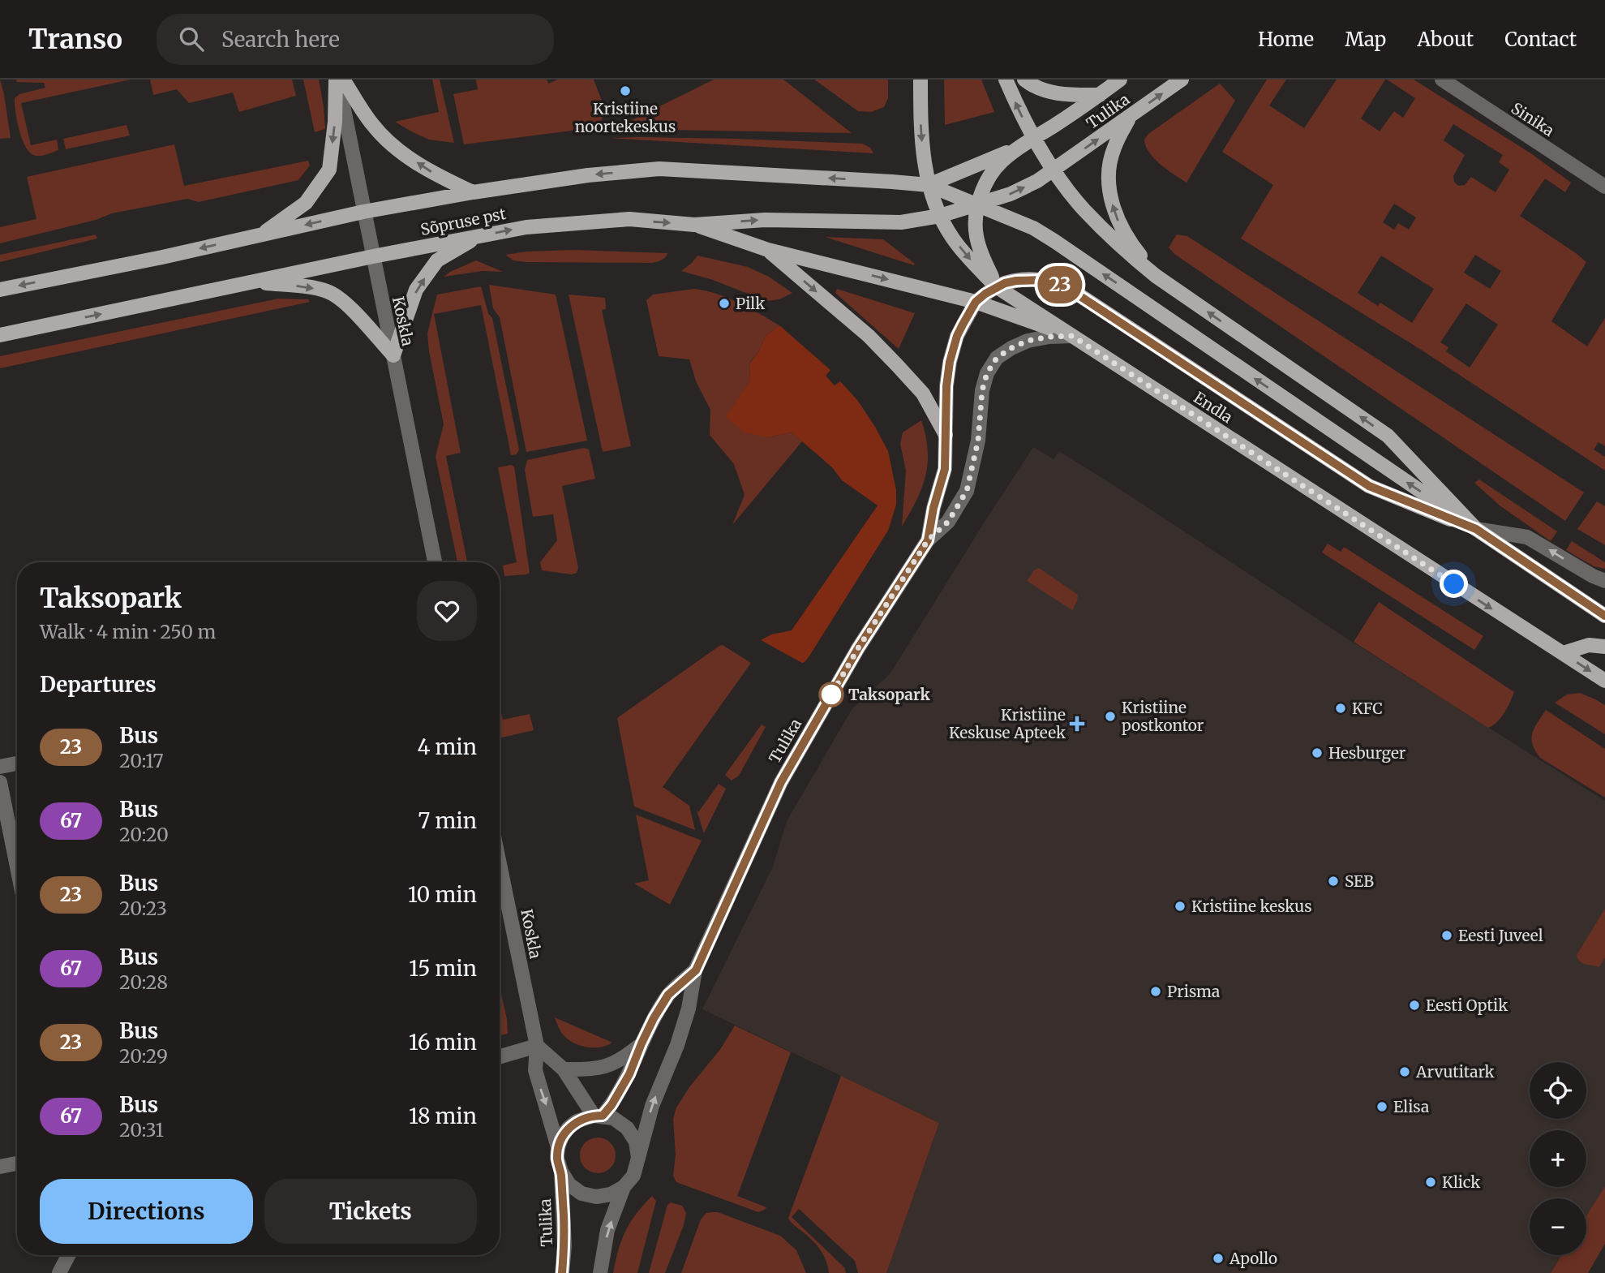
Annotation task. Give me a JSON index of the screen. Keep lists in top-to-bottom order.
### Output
{
  "streets": {
    "main road": ["Tulika", "Sõpruse pst", "Endla"],
    "street": ["Sinika", "Koskla"]
  },
  "crossings": [
    ["Tulika", "Sõpruse pst"],
    ["Tulika", "Koskla"],
    ["Tulika", "Endla"],
    ["Sõpruse pst", "Koskla"],
    ["Sõpruse pst", "Endla"]
  ],
  "places": {
    "other": [
      "Kristiine noortekeskus",
      "Pilk",
      "Taksopark",
      "KFC",
      "Kristiine postkontor",
      "Hesburger",
      "SEB",
      "Kristiine keskus",
      "Eesti Juveel",
      "Prisma",
      "Eesti Optik",
      "Arvutitark",
      "Elisa",
      "Klick",
      "Apollo"
    ],
    "health": ["Kristiine Keskuse Apteek"]
  },
  "lines": ["bus line 23"],
  "page": {
    "header": "Transo",
    "search": "Search here",
    "nav": [
      "Home",
      "Map",
      "About",
      "Contact"
    ],
    "on_map": "23",
    "heading": [
      ["Taksopark", "Walk · 4 min · 250 m"],
      "Departures"
    ],
    "list": [
      {
        "mark": "23",
        "name": "Bus",
        "note": "20:17",
        "value": "4 min"
      },
      {
        "mark": "67",
        "name": "Bus",
        "note": "20:20",
        "value": "7 min"
      },
      {
        "mark": "23",
        "name": "Bus",
        "note": "20:23",
        "value": "10 min"
      },
      {
        "mark": "67",
        "name": "Bus",
        "note": "20:28",
        "value": "15 min"
      },
      {
        "mark": "23",
        "name": "Bus",
        "note": "20:29",
        "value": "16 min"
      },
      {
        "mark": "67",
        "name": "Bus",
        "note": "20:31",
        "value": "18 min"
      }
    ],
    "map_buttons": ["+", "−"],
    "buttons": ["Directions", "Tickets"]
  }
}
